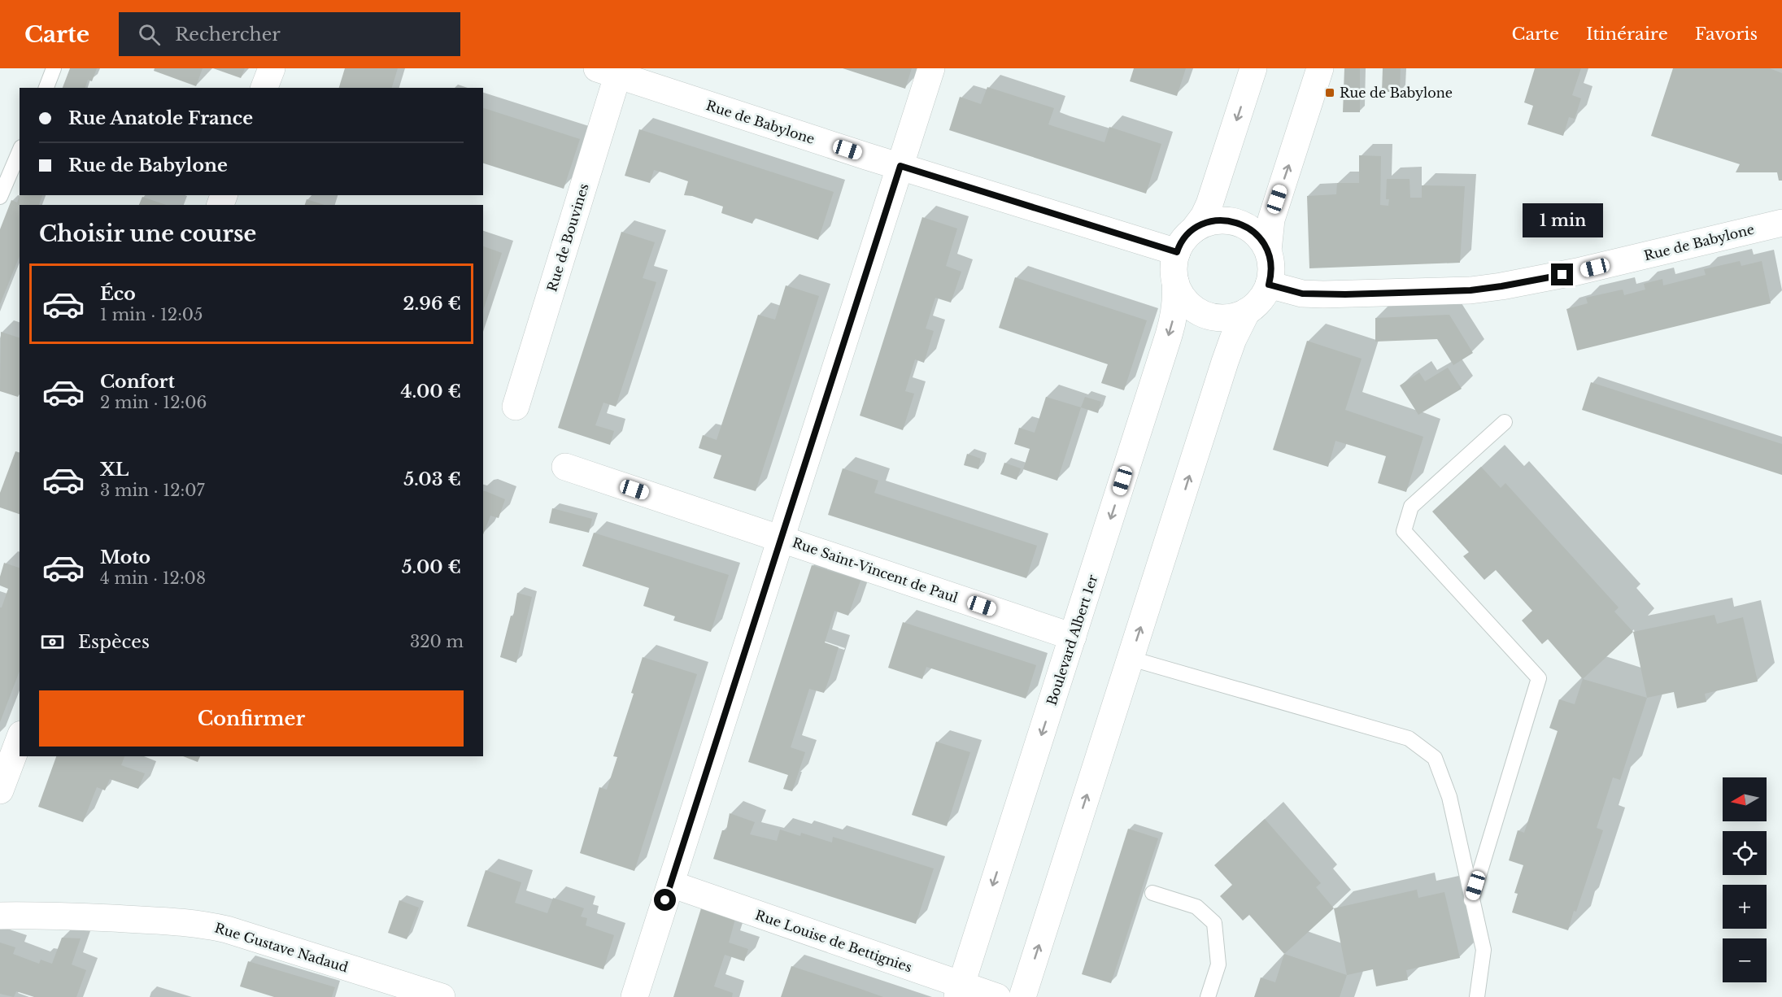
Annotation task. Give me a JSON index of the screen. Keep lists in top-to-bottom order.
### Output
{
  "streets": {
    "street": [
      "Rue de Babylone",
      "Rue de Bouvines",
      "Rue Saint-Vincent de Paul",
      "Boulevard Albert 1er",
      "Rue Louise de Bettignies",
      "Rue Gustave Nadaud"
    ]
  },
  "crossings": [
    ["Rue de Babylone", "Rue de Bouvines"],
    ["Rue de Babylone", "Boulevard Albert 1er"],
    ["Rue Saint-Vincent de Paul", "Boulevard Albert 1er"],
    ["Boulevard Albert 1er", "Rue Louise de Bettignies"]
  ],
  "places": {
    "transit": ["Rue de Babylone"]
  },
  "north": "left",
  "page": {
    "header": "Carte",
    "search": "Rechercher",
    "nav": ["Carte", "Itinéraire", "Favoris"],
    "banner": ["Rue Anatole France", "Rue de Babylone"],
    "bubble": "1 min",
    "heading": "Choisir une course",
    "list": [
      {
        "name": "Éco",
        "note": "1 min · 12:05",
        "value": "2.96 €"
      },
      {
        "name": "Confort",
        "note": "2 min · 12:06",
        "value": "4.00 €"
      },
      {
        "name": "XL",
        "note": "3 min · 12:07",
        "value": "5.03 €"
      },
      {
        "name": "Moto",
        "note": "4 min · 12:08",
        "value": "5.00 €"
      }
    ],
    "pay": ["Espèces", "320 m"],
    "buttons": "Confirmer",
    "map_buttons": ["+", "−"]
  }
}
